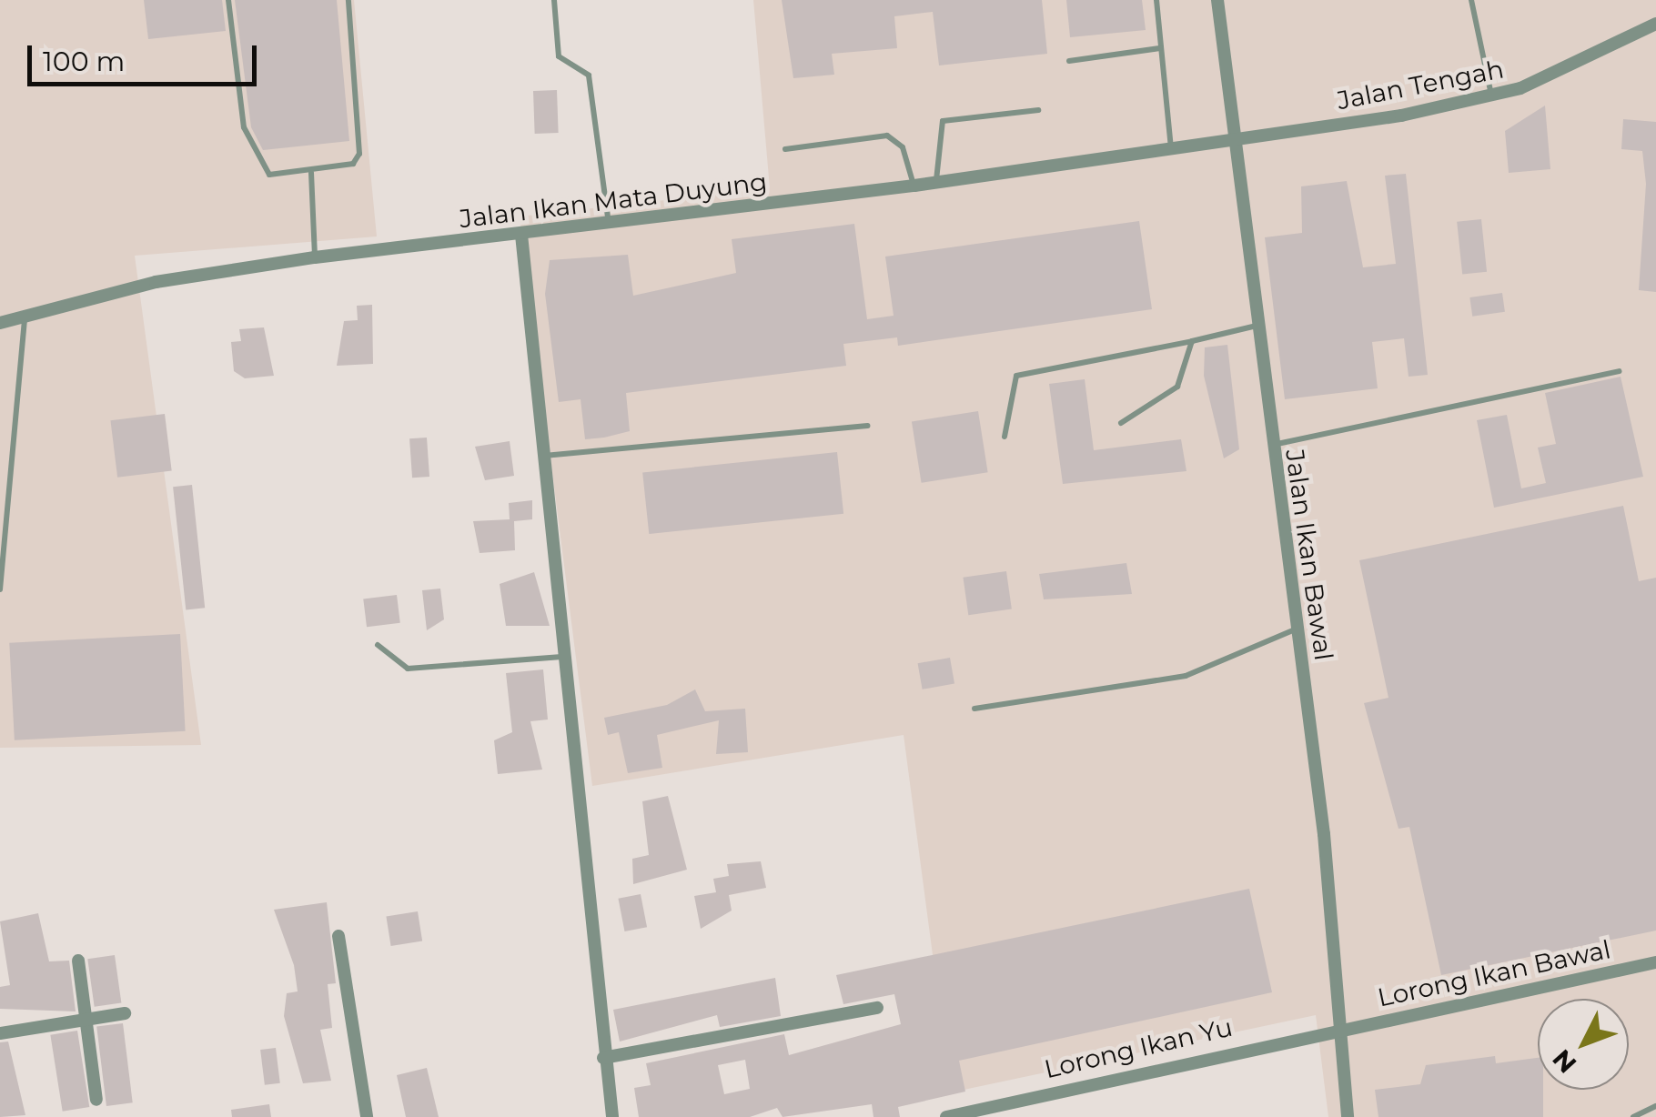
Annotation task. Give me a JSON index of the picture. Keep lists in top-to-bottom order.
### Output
{
  "streets": {
    "street": [
      "Jalan Tengah",
      "Jalan Ikan Mata Duyung",
      "Jalan Ikan Bawal",
      "Lorong Ikan Bawal",
      "Lorong Ikan Yu"
    ]
  },
  "crossings": [
    ["Jalan Tengah", "Jalan Ikan Mata Duyung"],
    ["Jalan Tengah", "Jalan Ikan Bawal"],
    ["Jalan Ikan Mata Duyung", "Jalan Ikan Bawal"],
    ["Jalan Ikan Bawal", "Lorong Ikan Bawal"],
    ["Jalan Ikan Bawal", "Lorong Ikan Yu"],
    ["Lorong Ikan Bawal", "Lorong Ikan Yu"]
  ],
  "scale_bar": "100 m",
  "north": "bottom left"
}
